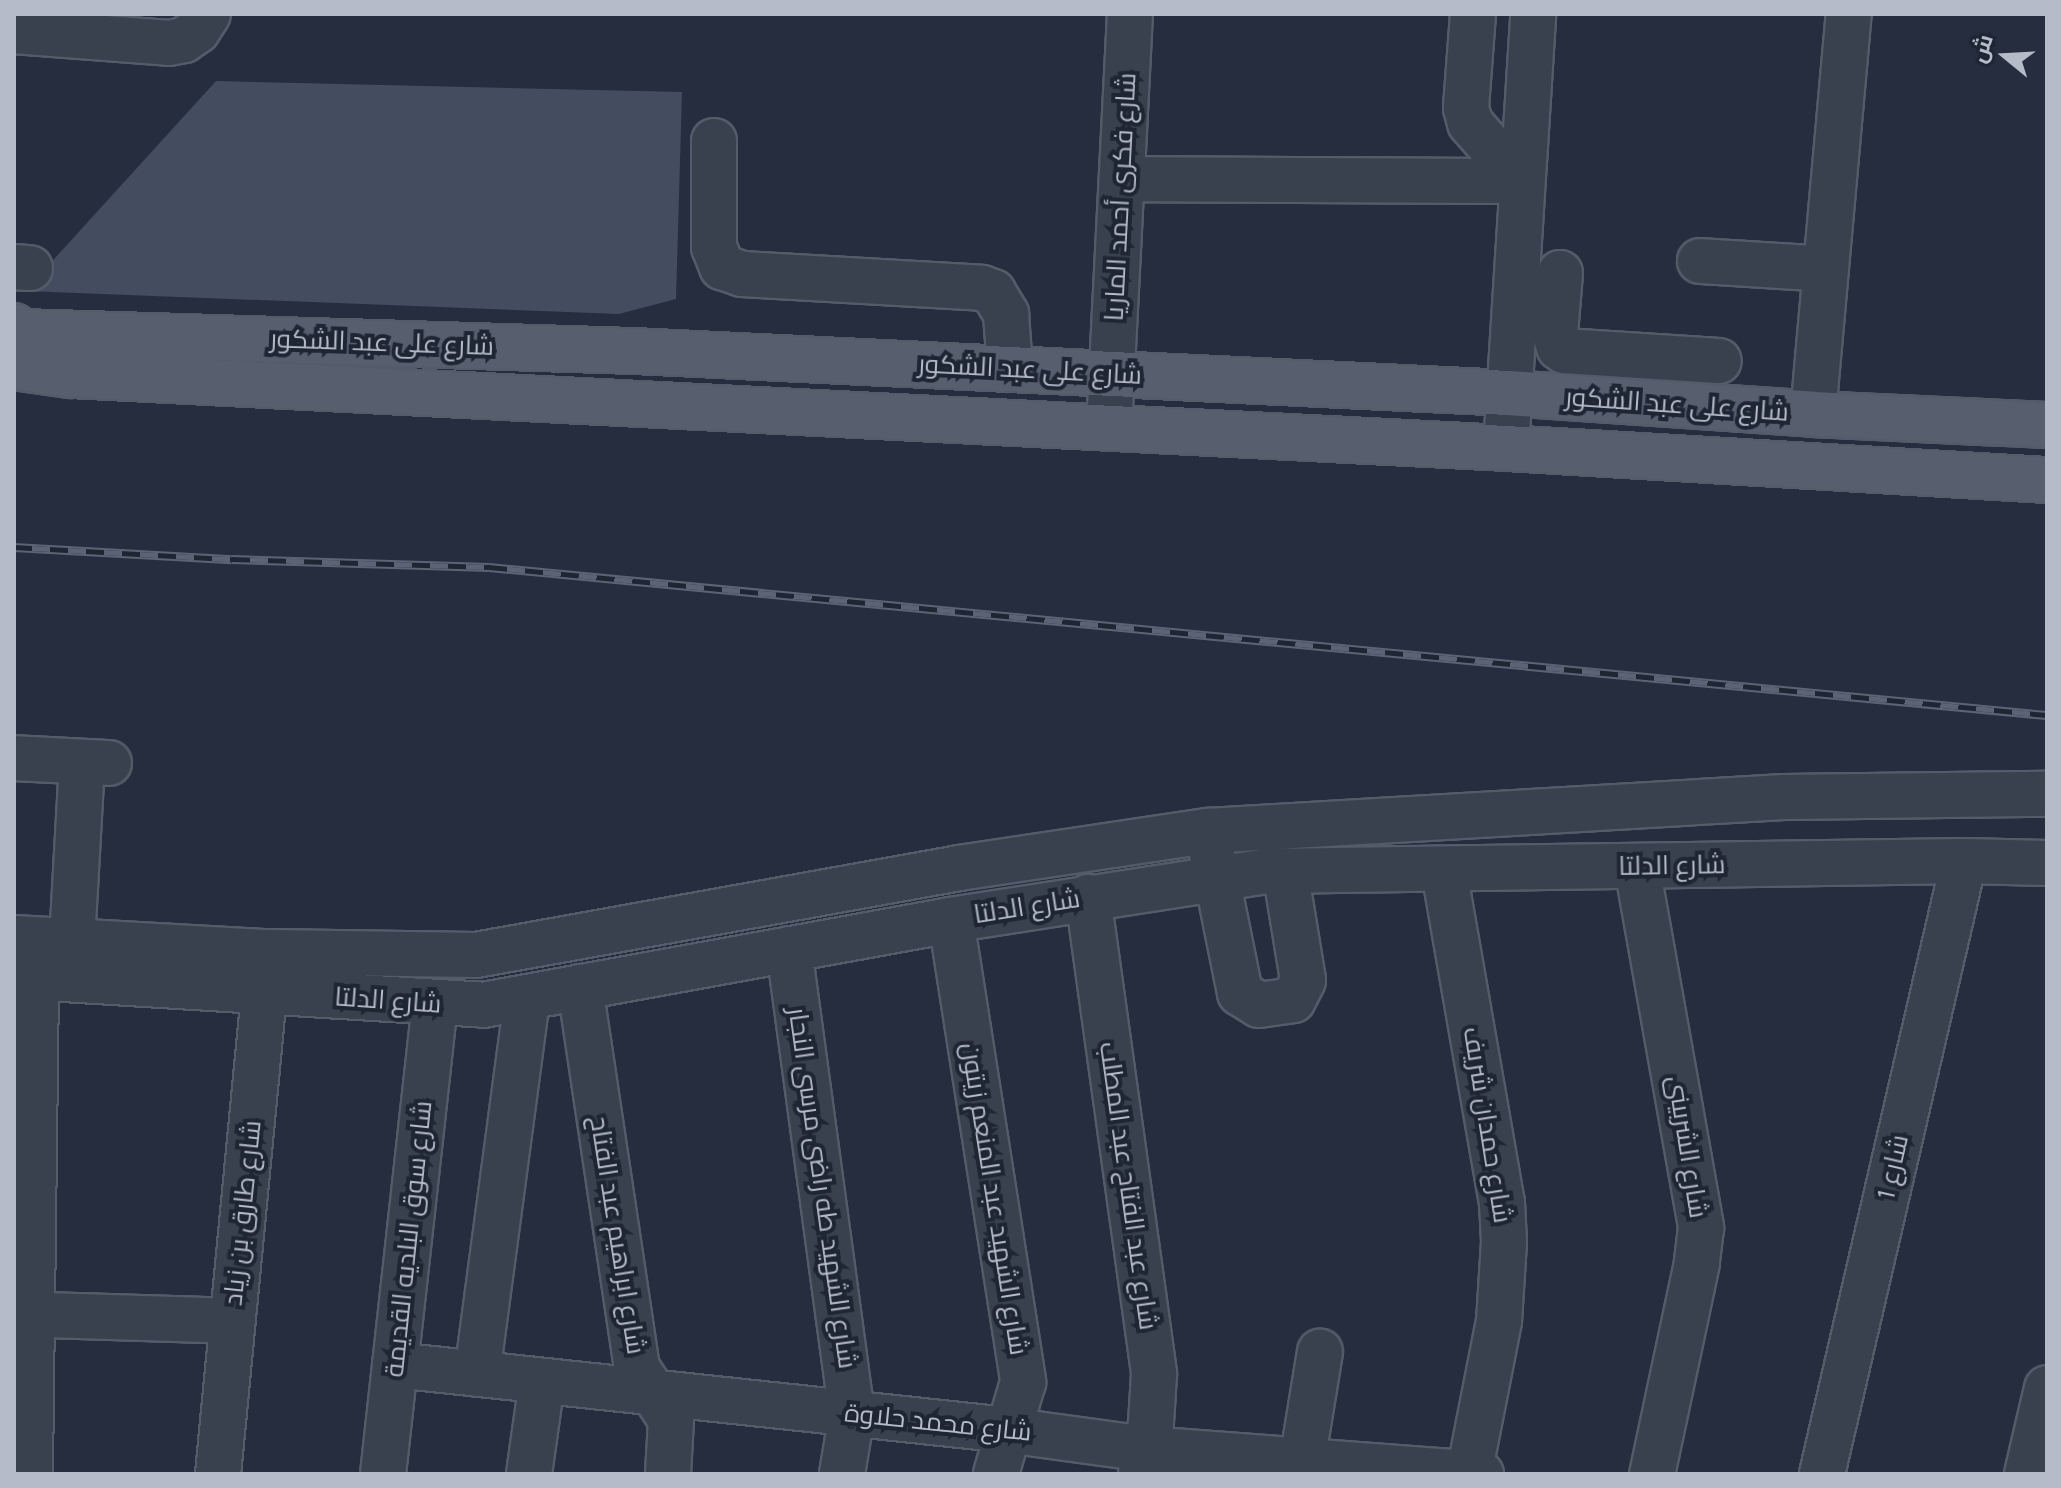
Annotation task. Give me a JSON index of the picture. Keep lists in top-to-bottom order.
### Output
{
  "streets": {
    "main road": ["شارع على عبد الشكور"],
    "street": [
      "شارع فكرى أحمد الماريا",
      "شارع الدلتا",
      "شارع حمدان شريف",
      "شارع الشربينى",
      "شارع 1",
      "شارع عبد الفتاح عبد المطلب",
      "شارع الشهيد طه راضى مرسى النجار",
      "شارع الشهيد عبد المنعم زيتون",
      "شارع طارق بن زياد",
      "شارع ابراهيم عبد الفتاح",
      "شارع سوق البلديه القديمة",
      "شارع محمد حلاوة"
    ]
  },
  "crossings": [
    ["شارع فكرى أحمد الماريا", "شارع على عبد الشكور"],
    ["شارع الدلتا", "شارع حمدان شريف"],
    ["شارع الدلتا", "شارع الشربينى"],
    ["شارع الدلتا", "شارع 1"],
    ["شارع الدلتا", "شارع عبد الفتاح عبد المطلب"],
    ["شارع الدلتا", "شارع الشهيد طه راضى مرسى النجار"],
    ["شارع الدلتا", "شارع الشهيد عبد المنعم زيتون"],
    ["شارع الدلتا", "شارع طارق بن زياد"],
    ["شارع الدلتا", "شارع ابراهيم عبد الفتاح"],
    ["شارع الدلتا", "شارع سوق البلديه القديمة"],
    ["شارع حمدان شريف", "شارع محمد حلاوة"],
    ["شارع عبد الفتاح عبد المطلب", "شارع محمد حلاوة"],
    ["شارع الشهيد طه راضى مرسى النجار", "شارع محمد حلاوة"],
    ["شارع الشهيد عبد المنعم زيتون", "شارع محمد حلاوة"],
    ["شارع ابراهيم عبد الفتاح", "شارع محمد حلاوة"],
    ["شارع سوق البلديه القديمة", "شارع محمد حلاوة"]
  ],
  "north": "left"
}
